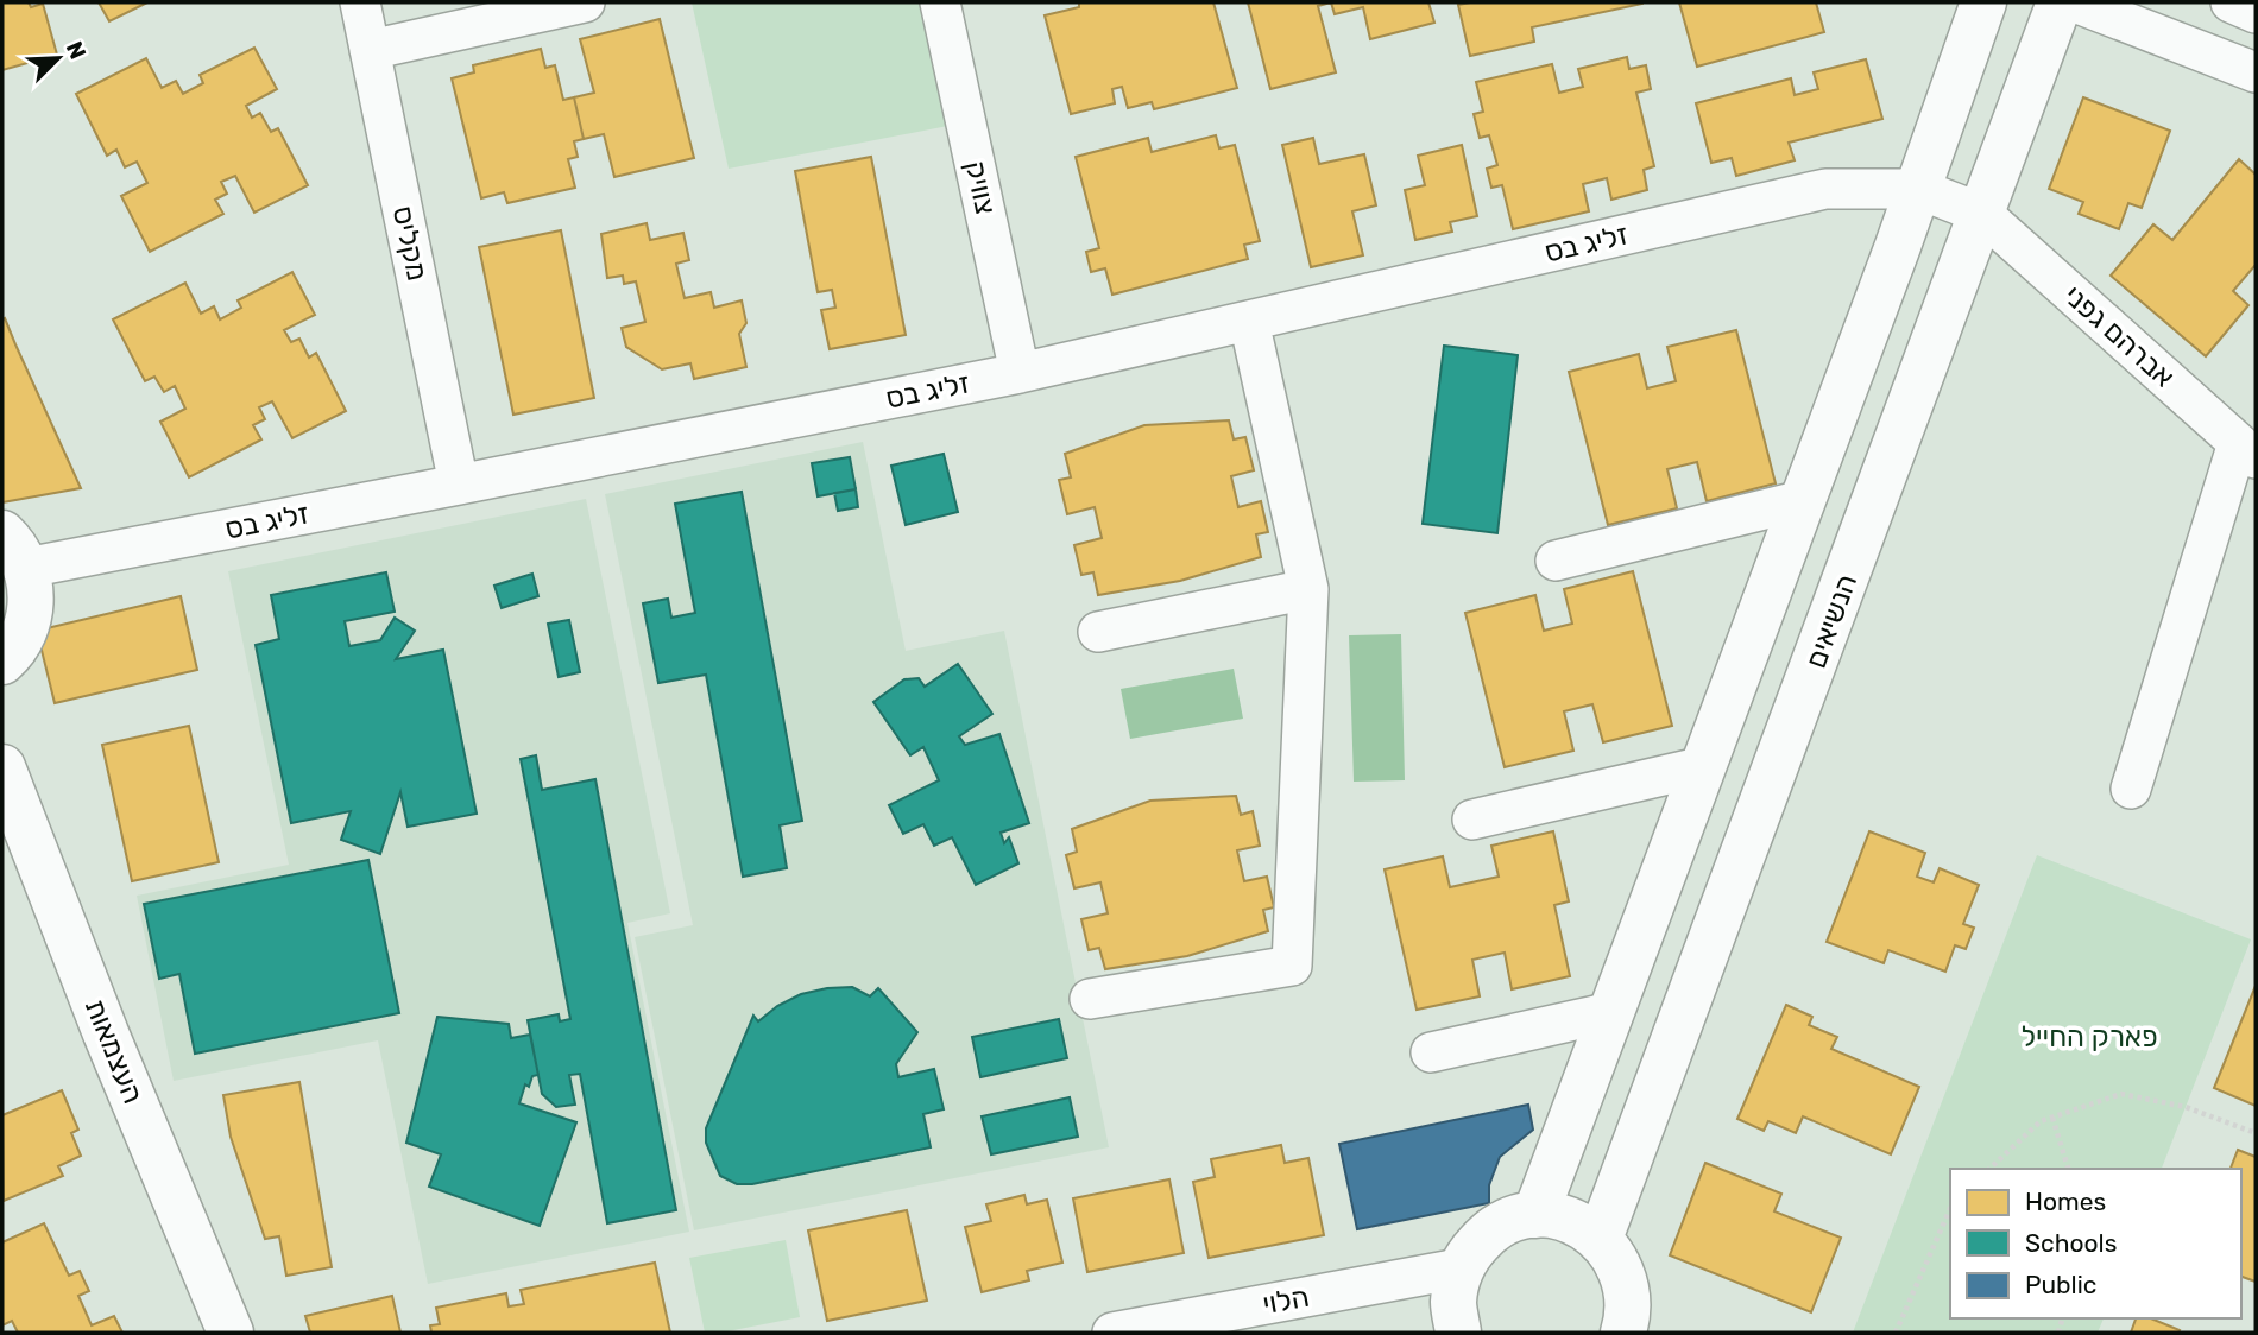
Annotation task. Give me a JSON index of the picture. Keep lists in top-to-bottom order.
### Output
{
  "streets": {
    "main road": ["הנשיאים", "העצמאות"],
    "street": [
      "צוויק",
      "מקליס",
      "זליג בס",
      "אברהם גפני",
      "הלוי"
    ]
  },
  "crossings": [
    ["צוויק", "זליג בס"],
    ["מקליס", "זליג בס"],
    ["זליג בס", "אברהם גפני"],
    ["זליג בס", "הנשיאים"],
    ["אברהם גפני", "הנשיאים"]
  ],
  "parks": ["פארק החייל"],
  "legend": ["Homes", "Schools", "Public"],
  "north": "top right"
}
